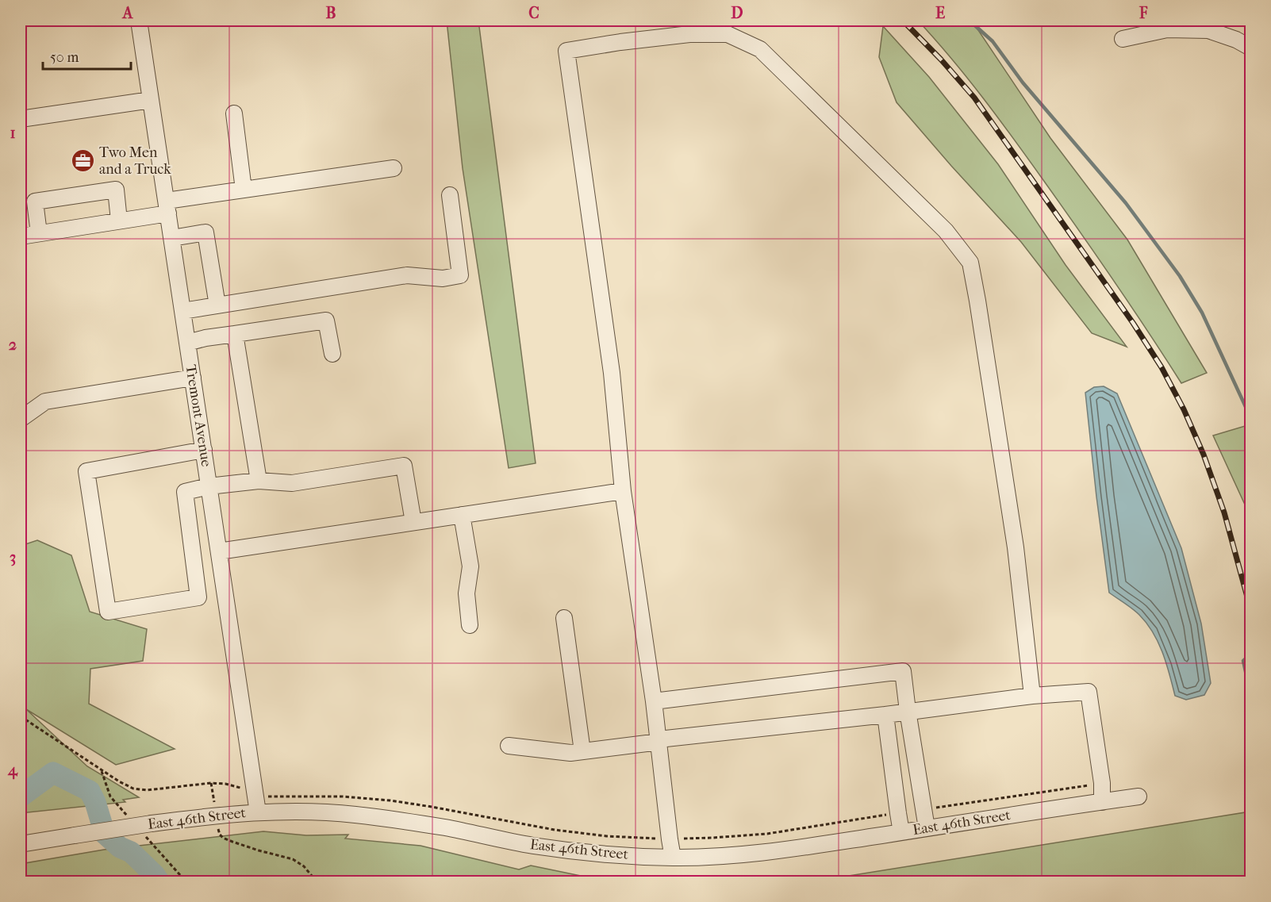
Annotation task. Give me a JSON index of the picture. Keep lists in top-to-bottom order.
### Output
{
  "streets": {
    "street": ["Tremont Avenue", "East 46th Street"]
  },
  "crossings": [
    ["Tremont Avenue", "East 46th Street"]
  ],
  "places": {
    "office": ["Two Men and a Truck"]
  },
  "scale_bar": "50 m",
  "grid": {
    "columns": [
      "A",
      "B",
      "C",
      "D",
      "E",
      "F"
    ],
    "rows": [
      "1",
      "2",
      "3",
      "4"
    ]
  }
}
